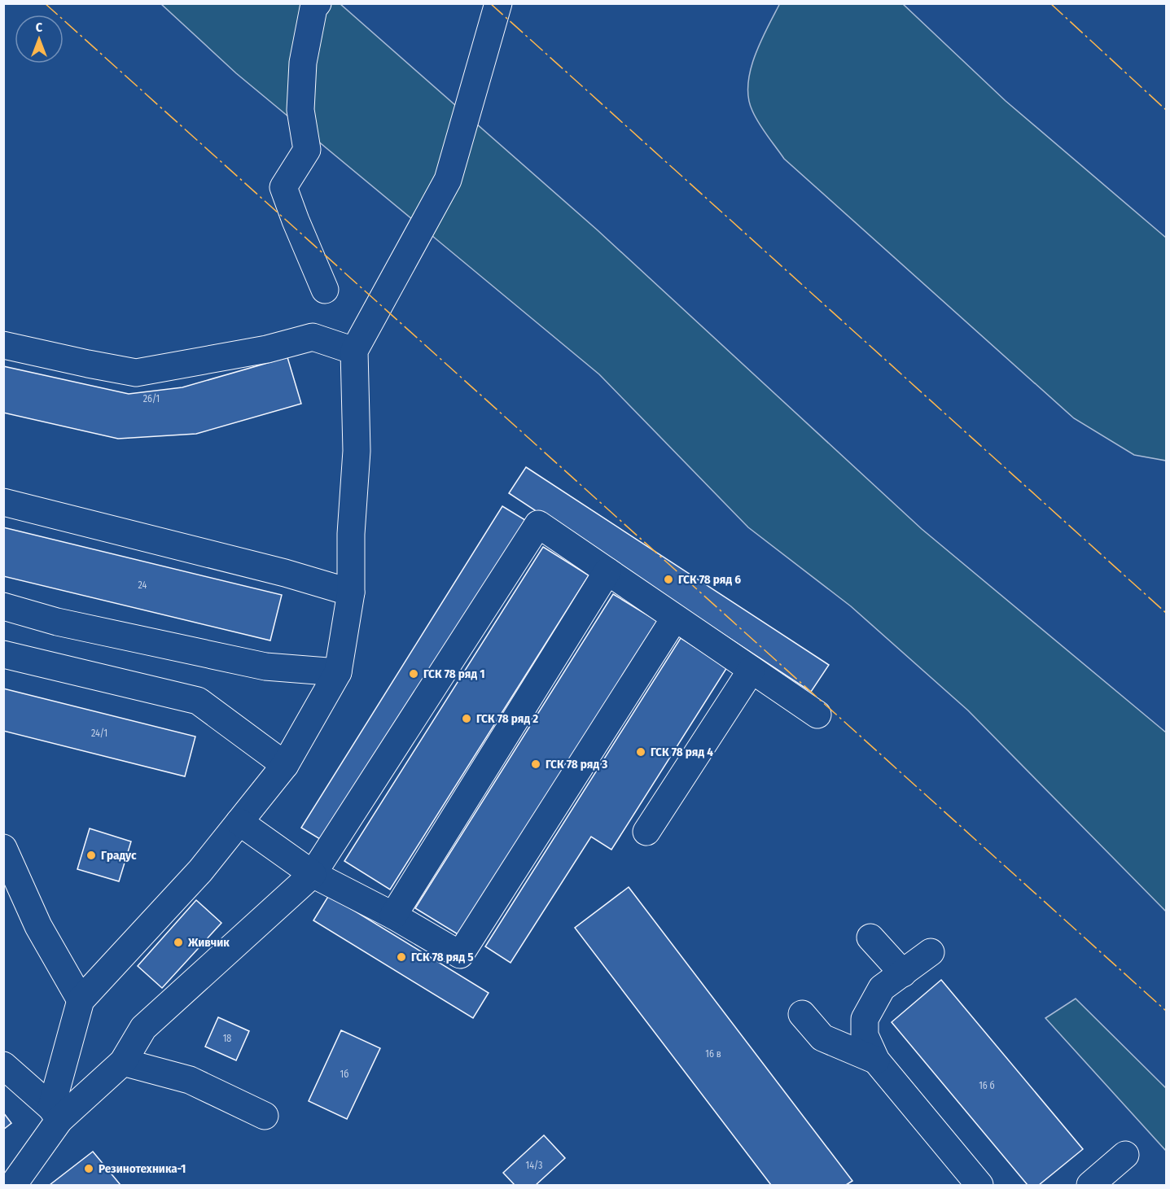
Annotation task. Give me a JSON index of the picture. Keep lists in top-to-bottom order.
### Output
{
  "places": [
    "ГСК 78 ряд 6",
    "ГСК 78 ряд 1",
    "ГСК 78 ряд 2",
    "ГСК 78 ряд 4",
    "ГСК 78 ряд 3",
    "Градус",
    "Живчик",
    "ГСК 78 ряд 5",
    "Резинотехника-1"
  ],
  "house_numbers": [
    "26/1",
    "24",
    "24/1",
    "18",
    "16 в",
    "1б",
    "16 б",
    "14/3"
  ],
  "north": "top"
}
